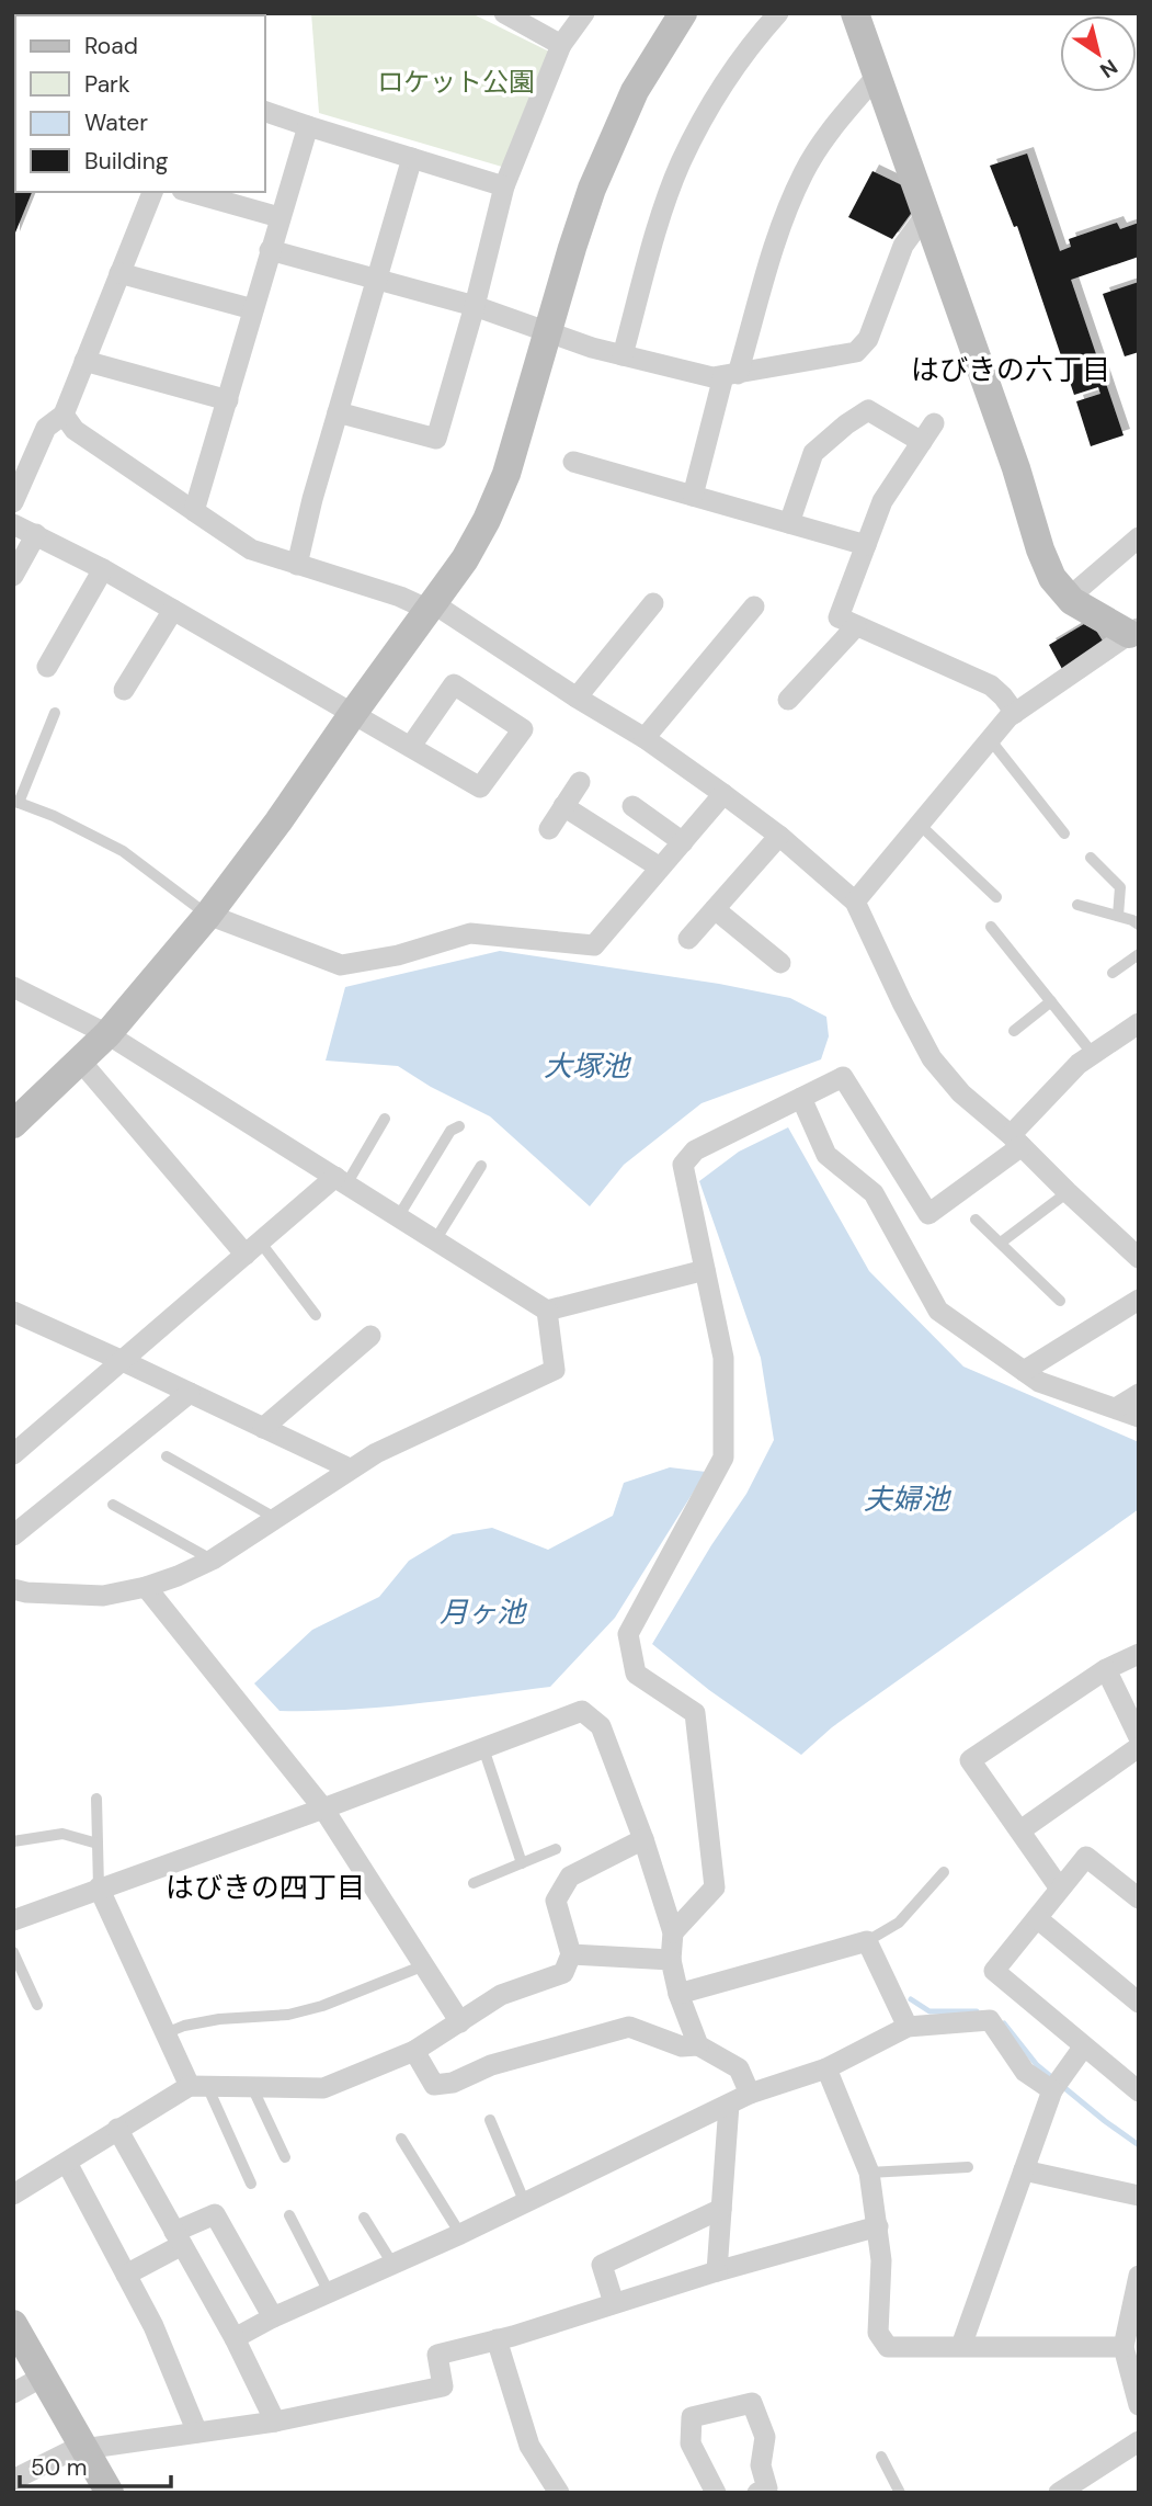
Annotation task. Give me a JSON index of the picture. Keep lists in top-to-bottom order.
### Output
{
  "districts": ["はびきの六丁目", "はびきの四丁目"],
  "water": ["大塚池", "夫婦池", "月ヶ池"],
  "parks": ["ロケット公園"],
  "legend": [
    "Road",
    "Park",
    "Water",
    "Building"
  ],
  "scale_bar": "50 m",
  "north": "bottom right"
}
